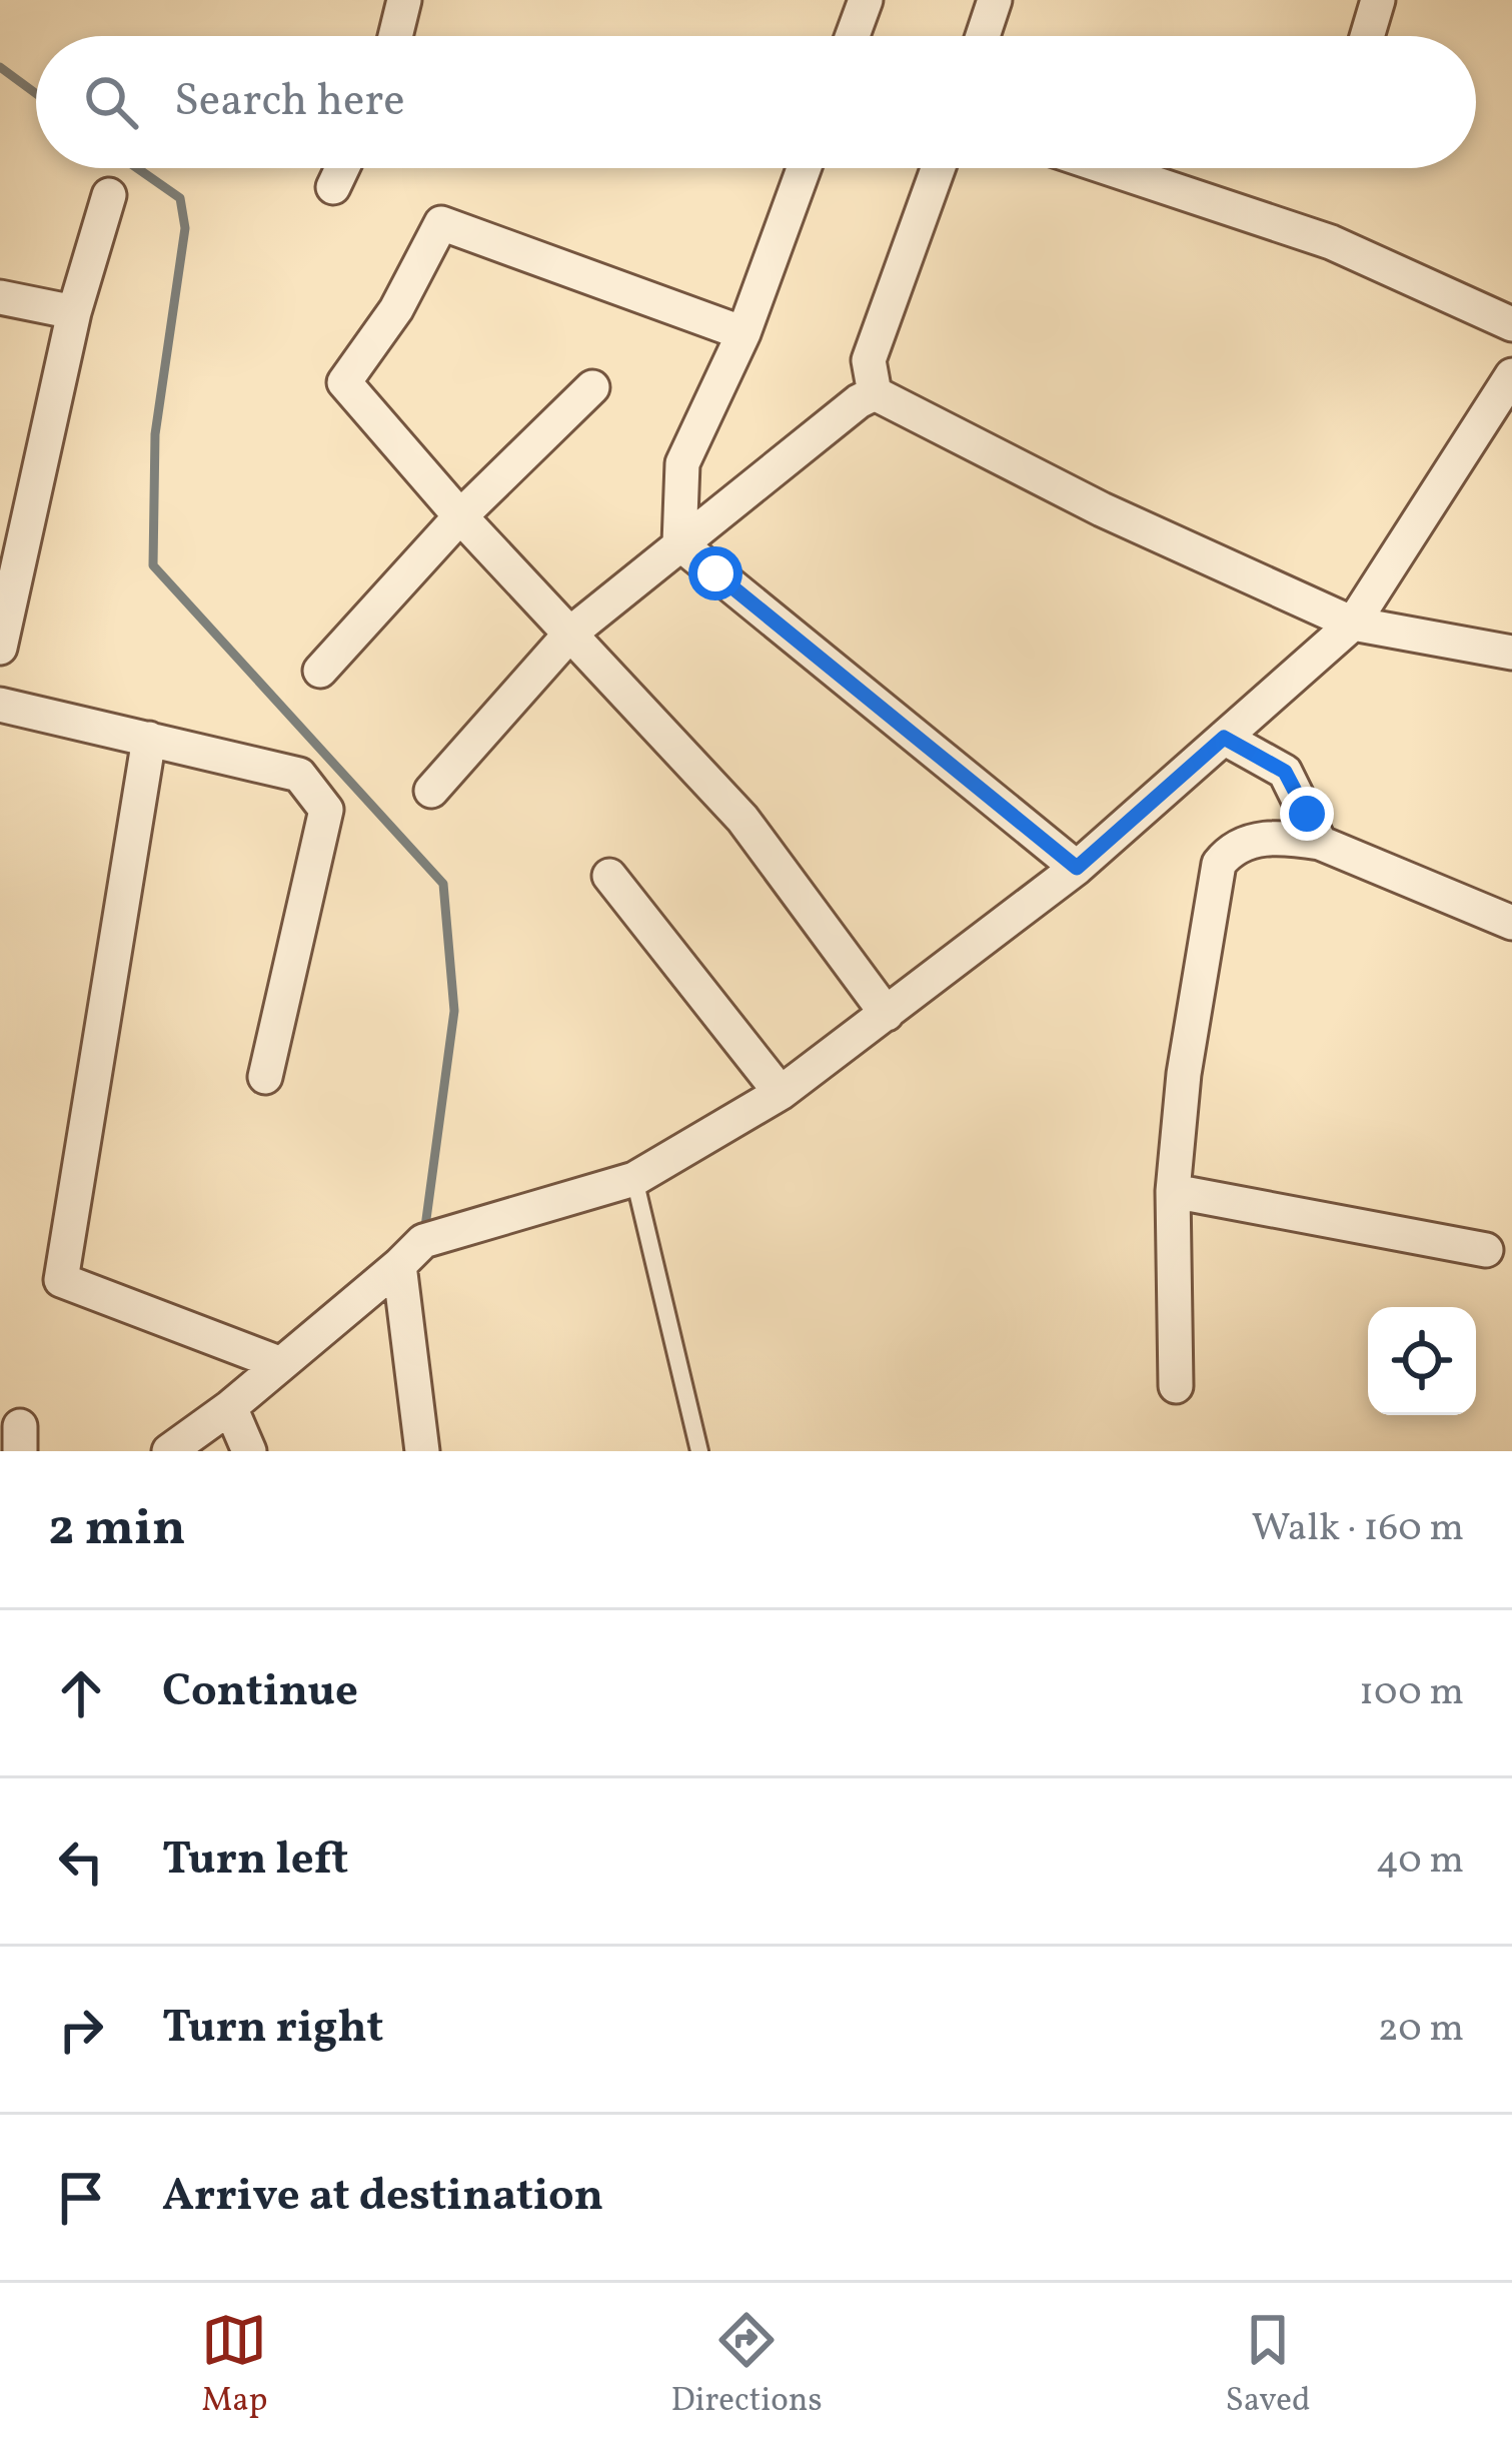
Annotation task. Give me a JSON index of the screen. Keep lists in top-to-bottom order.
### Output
{
  "page": {
    "search": "Search here",
    "heading": ["2 min", "Walk · 160 m"],
    "list": [
      ["Continue", "100 m"],
      ["Turn left", "40 m"],
      ["Turn right", "20 m"],
      "Arrive at destination"
    ],
    "nav": ["Map", "Directions", "Saved"]
  }
}
